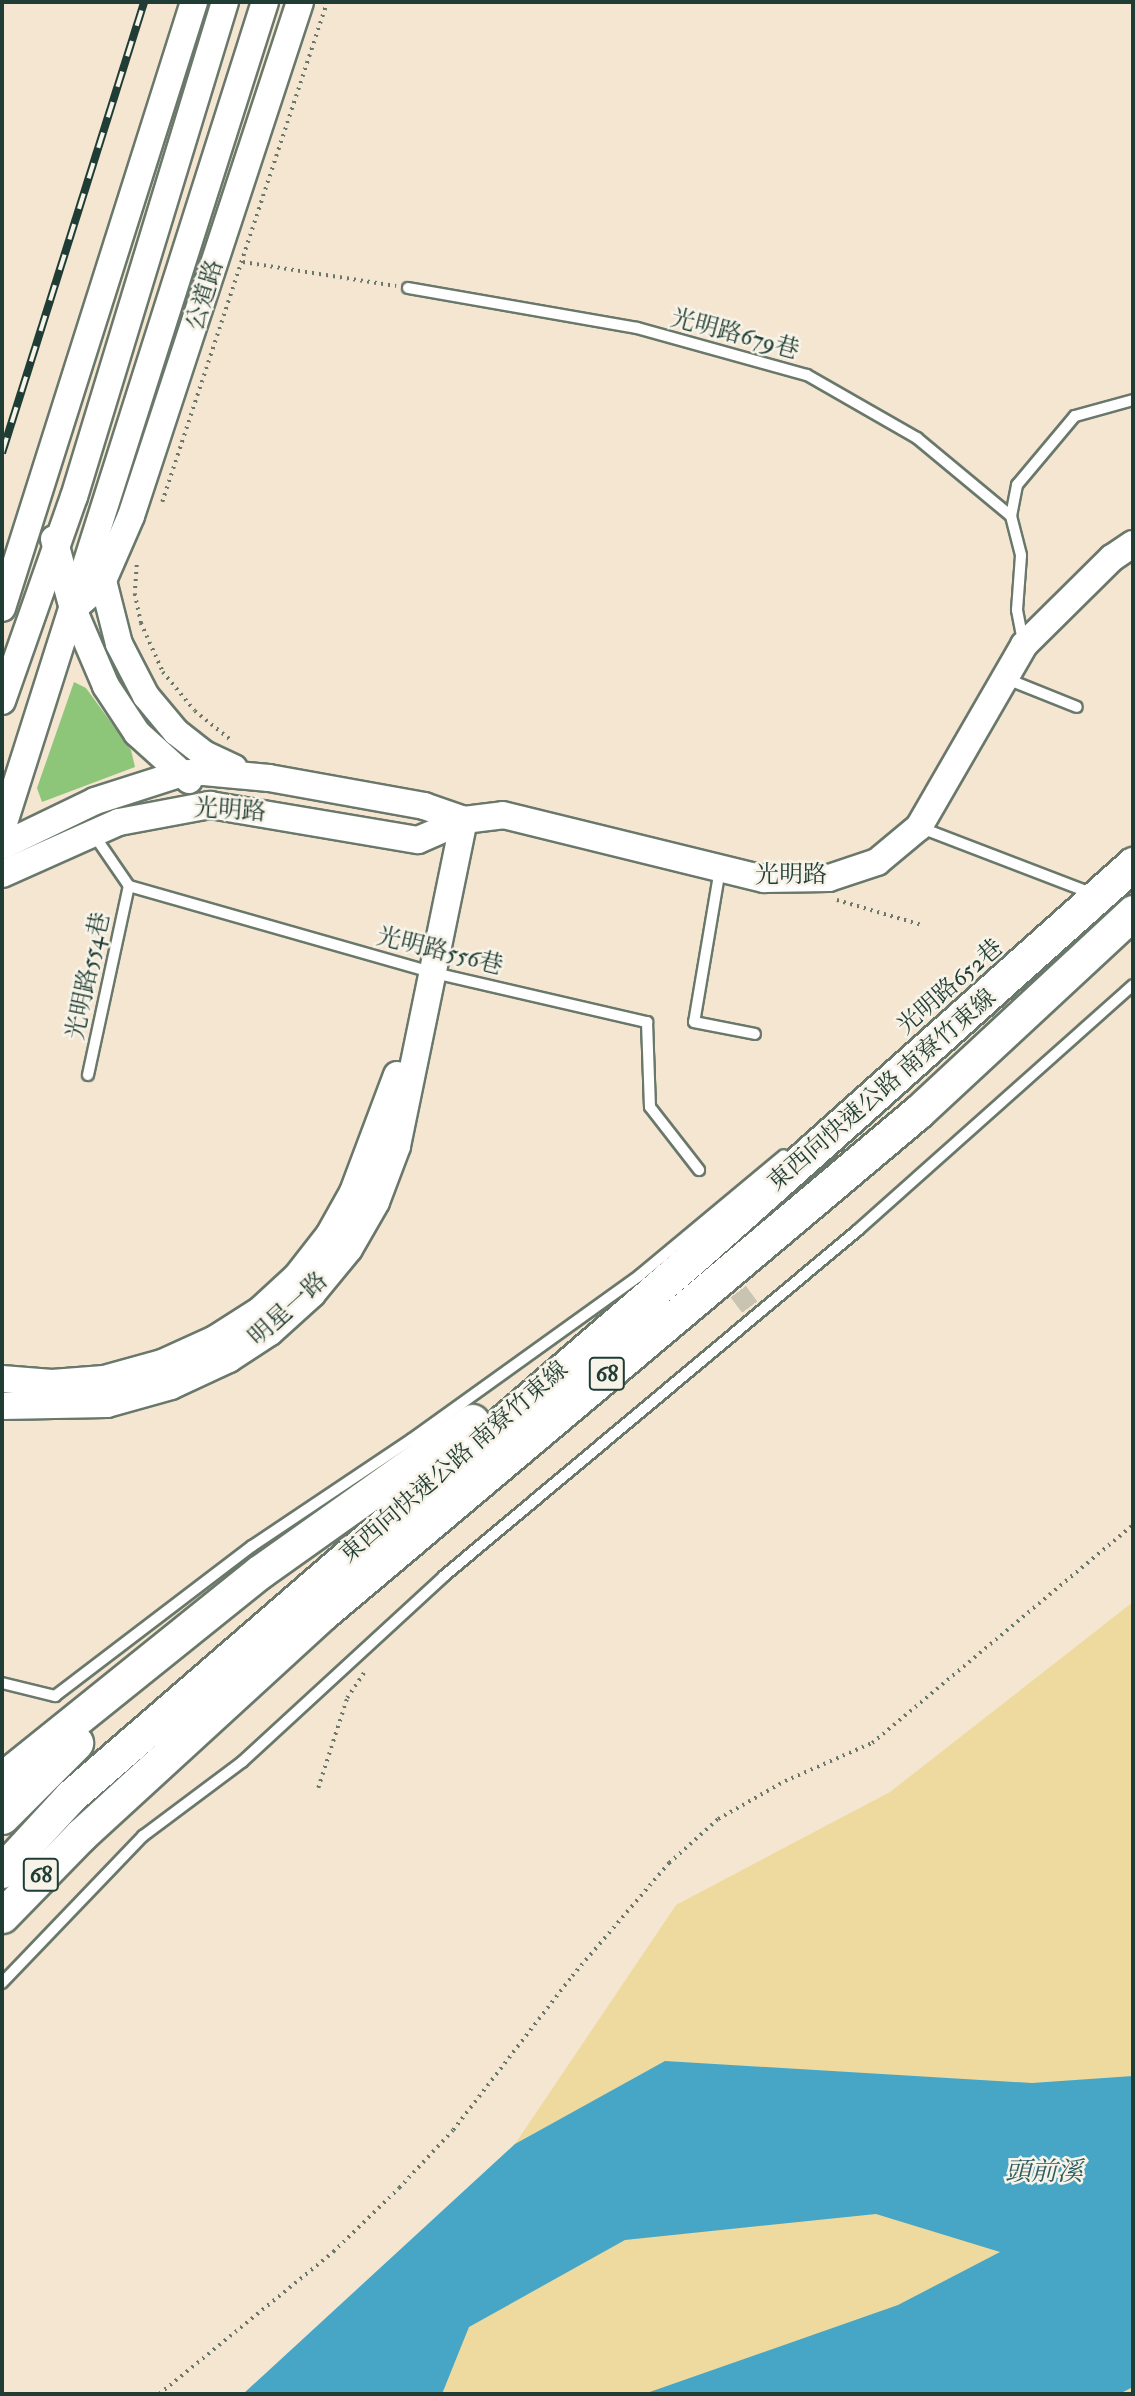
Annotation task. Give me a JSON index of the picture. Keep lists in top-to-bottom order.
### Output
{
  "streets": {
    "highway": ["東西向快速公路 南寮竹東線", "68"],
    "street": ["公道路", "光明路", "明星一路"],
    "lane": [
      "光明路679巷",
      "光明路556巷",
      "光明路554巷",
      "光明路652巷"
    ]
  },
  "crossings": [
    ["公道路", "光明路"],
    ["光明路", "光明路652巷"],
    ["光明路", "明星一路"],
    ["光明路556巷", "光明路554巷"],
    ["光明路556巷", "明星一路"]
  ],
  "water": ["頭前溪"]
}
